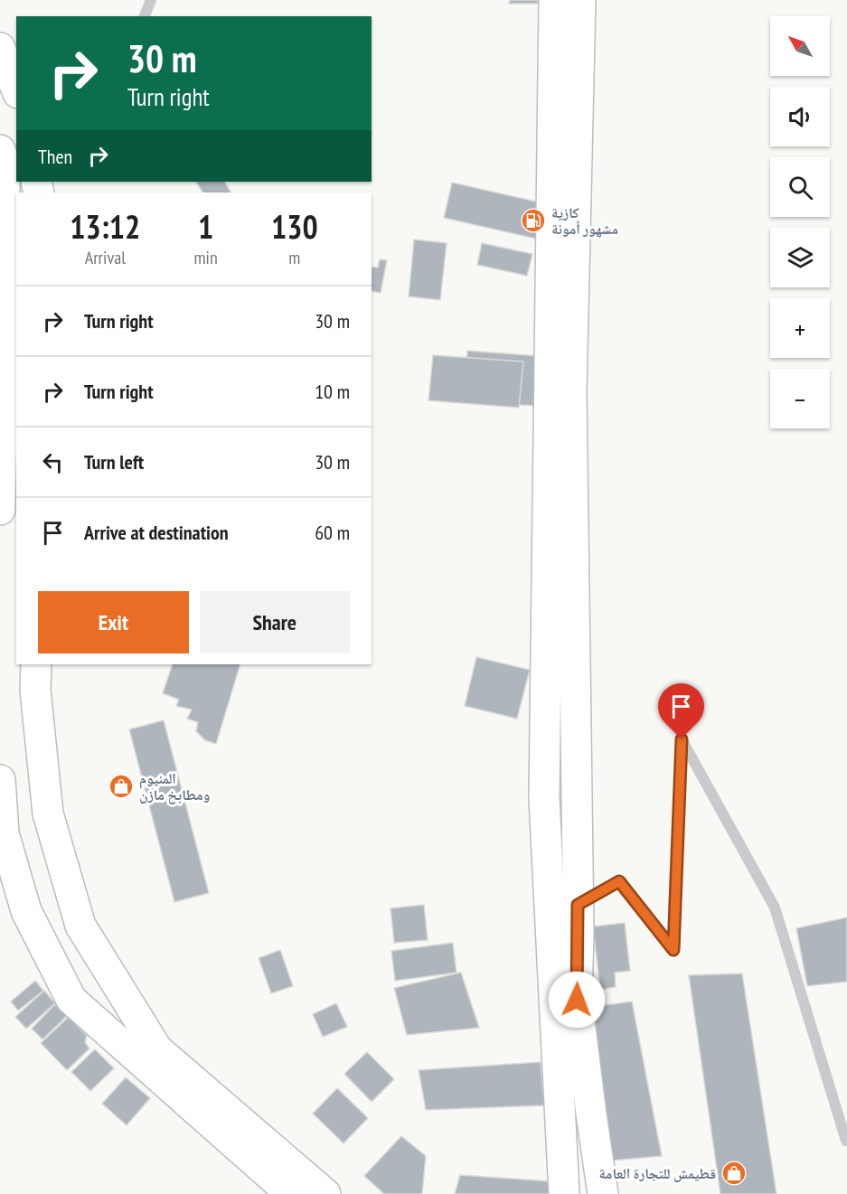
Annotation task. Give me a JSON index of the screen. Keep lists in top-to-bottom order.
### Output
{
  "places": {
    "fuel station": ["كازية مشهور أمونة"],
    "shop": ["المنيوم ومطابخ مازن", "قطيمش للتجارة العامة"]
  },
  "north": "top left",
  "page": {
    "map_buttons": ["+", "−"],
    "turn": ["30 m", "Turn right"],
    "then": "Then",
    "eta": [
      "13:12",
      "Arrival",
      "1",
      "min",
      "130",
      "m"
    ],
    "list": [
      {
        "name": "Turn right",
        "value": "30 m"
      },
      {
        "name": "Turn right",
        "value": "10 m"
      },
      {
        "name": "Turn left",
        "value": "30 m"
      },
      {
        "name": "Arrive at destination",
        "value": "60 m"
      }
    ],
    "buttons": ["Exit", "Share"]
  }
}
